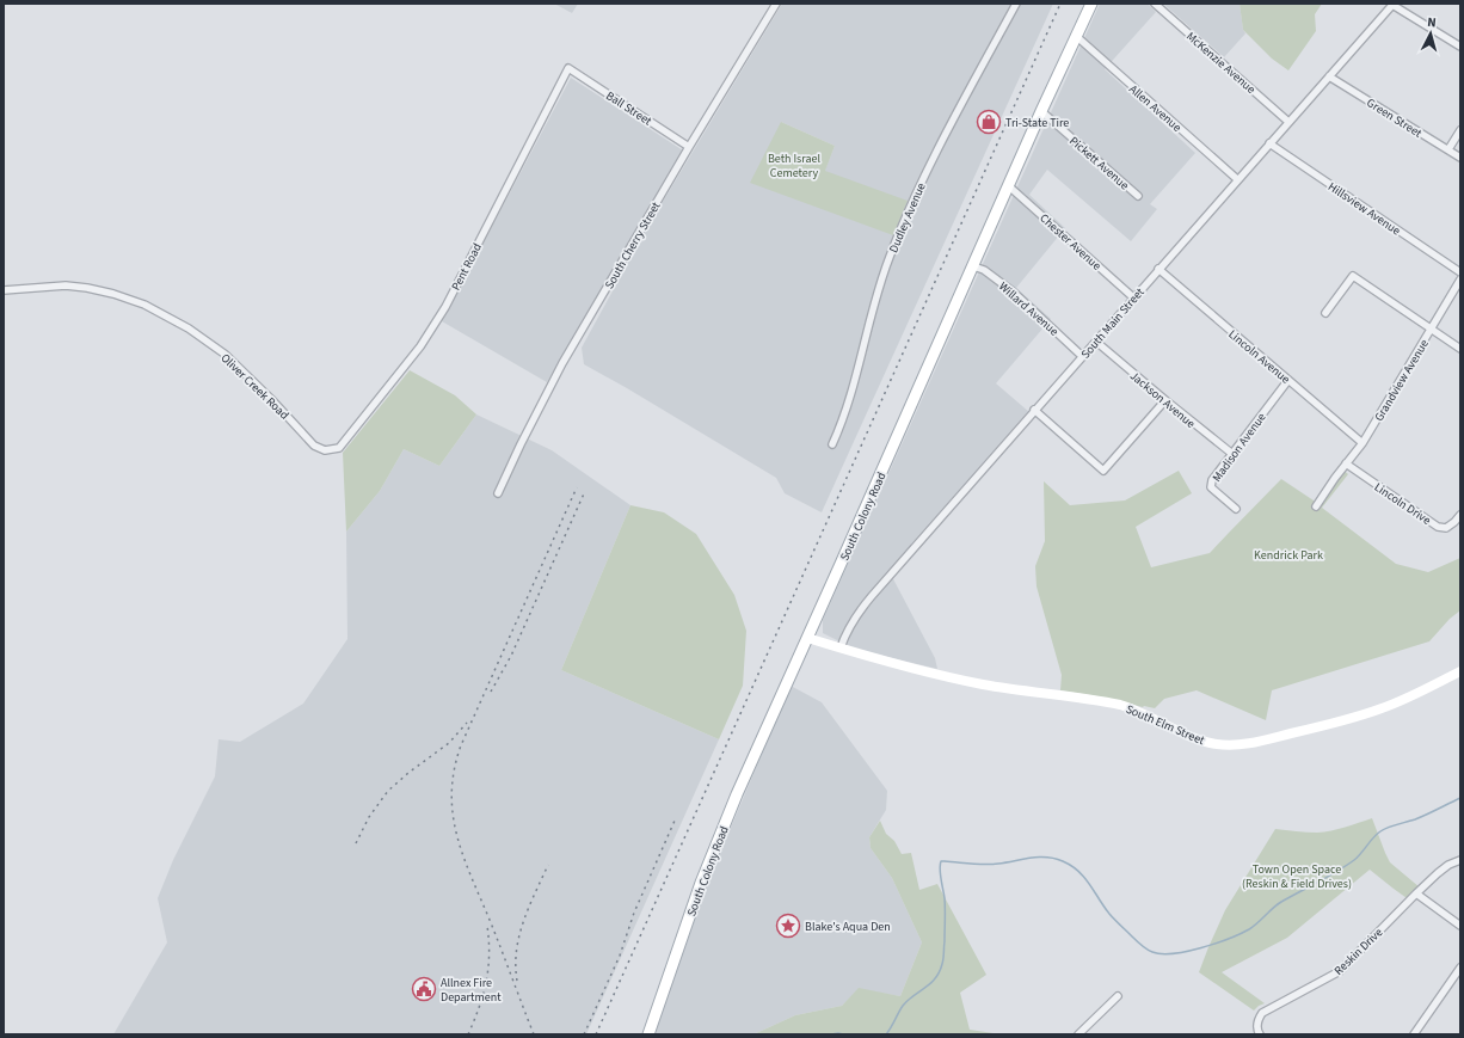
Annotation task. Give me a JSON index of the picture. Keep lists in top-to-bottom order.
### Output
{
  "streets": {
    "main road": ["South Colony Road", "South Elm Street"],
    "street": [
      "McKenzie Avenue",
      "Ball Street",
      "Allen Avenue",
      "Green Street",
      "Pickett Avenue",
      "Hillsview Avenue",
      "Dudley Avenue",
      "Chester Avenue",
      "South Cherry Street",
      "Pent Road",
      "Willard Avenue",
      "South Main Street",
      "Lincoln Avenue",
      "Grandview Avenue",
      "Oliver Creek Road",
      "Jackson Avenue",
      "Madison Avenue",
      "Lincoln Drive",
      "Reskin Drive"
    ]
  },
  "crossings": [
    ["McKenzie Avenue", "South Main Street"],
    ["Ball Street", "South Cherry Street"],
    ["Ball Street", "Pent Road"],
    ["Allen Avenue", "South Main Street"],
    ["Allen Avenue", "South Colony Road"],
    ["Green Street", "South Main Street"],
    ["Pickett Avenue", "South Colony Road"],
    ["Hillsview Avenue", "South Main Street"],
    ["Chester Avenue", "South Main Street"],
    ["Chester Avenue", "South Colony Road"],
    ["Pent Road", "Oliver Creek Road"],
    ["Willard Avenue", "South Main Street"],
    ["Willard Avenue", "South Colony Road"],
    ["South Main Street", "Lincoln Avenue"],
    ["South Main Street", "Jackson Avenue"],
    ["South Main Street", "South Elm Street"],
    ["Lincoln Avenue", "Grandview Avenue"],
    ["Lincoln Avenue", "Madison Avenue"],
    ["Grandview Avenue", "Lincoln Drive"],
    ["Jackson Avenue", "Madison Avenue"],
    ["South Colony Road", "South Elm Street"]
  ],
  "parks": ["Beth Israel Cemetery", "Kendrick Park", "Town Open Space (Reskin & Field Drives)"],
  "places": {
    "shop": ["Tri-State Tire"],
    "place": ["Blake's Aqua Den"],
    "public building": ["Allnex Fire Department"]
  },
  "north": "top"
}
